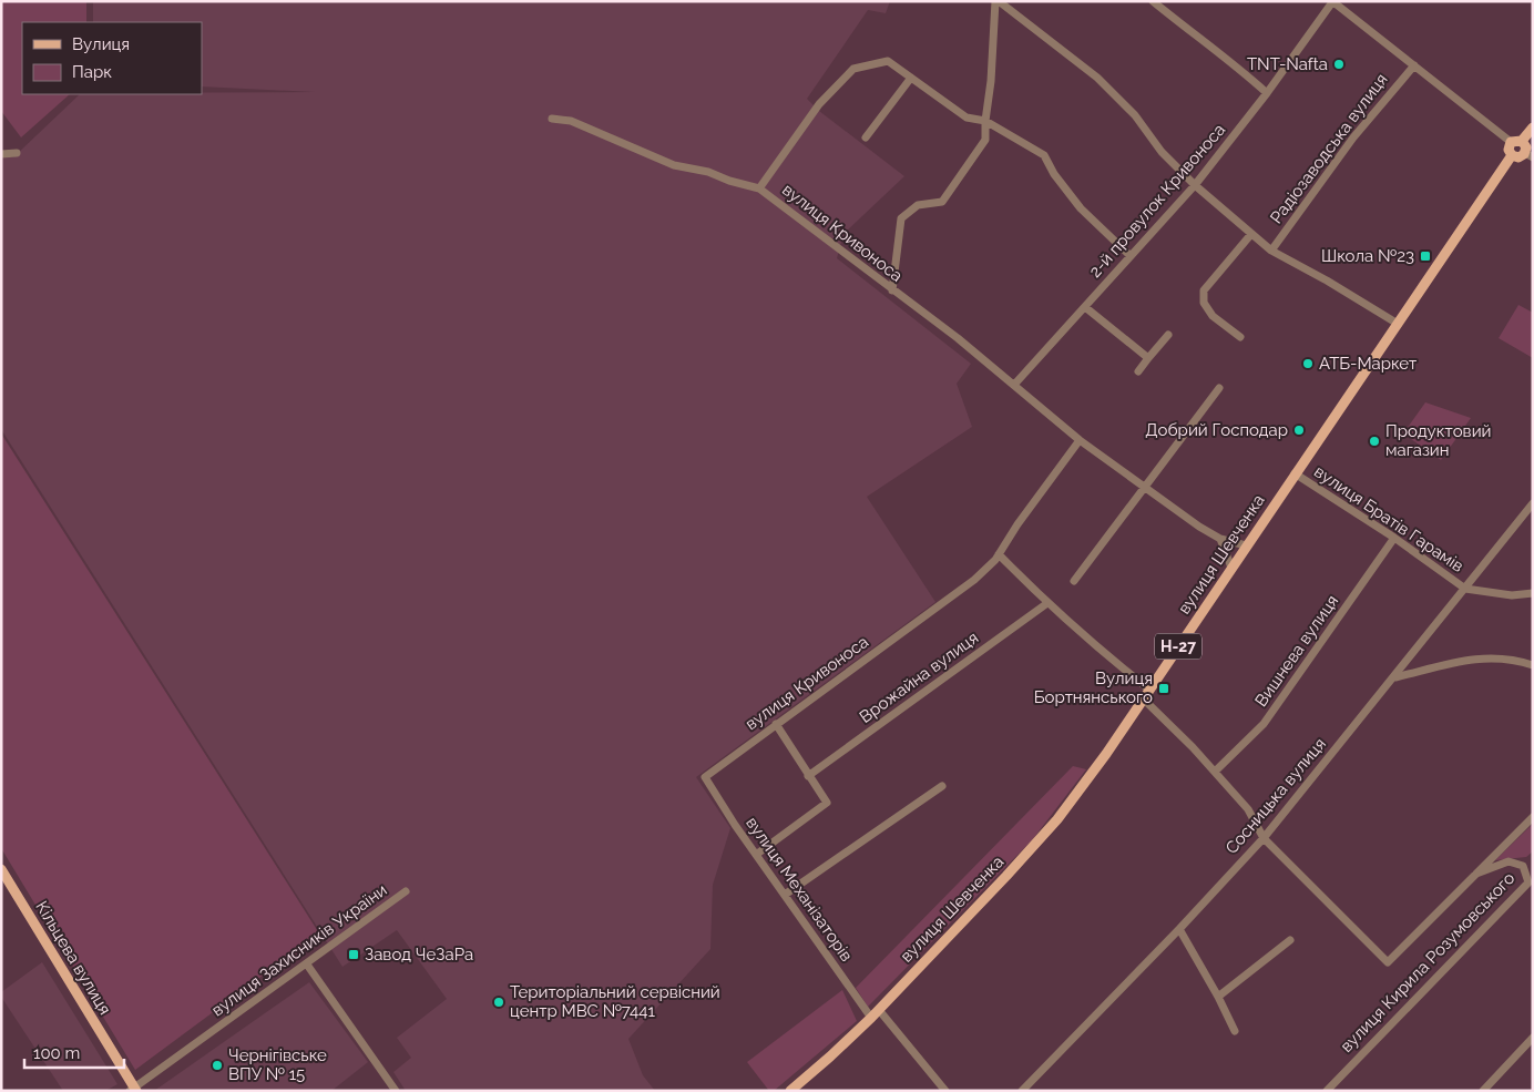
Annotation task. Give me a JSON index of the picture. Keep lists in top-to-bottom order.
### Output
{
  "streets": {
    "main road": ["вулиця Шевченка", "Н-27", "Кільцева вулиця"],
    "street": [
      "Радіозаводська вулиця",
      "2-й провулок Кривоноса",
      "вулиця Кривоноса",
      "вулиця Братів Гарамів",
      "Вишнева вулиця",
      "Врожайна вулиця",
      "Сосницька вулиця",
      "вулиця Механізаторів",
      "вулиця Захисників України",
      "вулиця Кирила Розумовського"
    ]
  },
  "crossings": [
    ["2-й провулок Кривоноса", "вулиця Кривоноса"],
    ["вулиця Кривоноса", "вулиця Шевченка"],
    ["вулиця Кривоноса", "вулиця Механізаторів"],
    ["вулиця Братів Гарамів", "вулиця Шевченка"],
    ["вулиця Братів Гарамів", "Вишнева вулиця"],
    ["вулиця Братів Гарамів", "Сосницька вулиця"],
    ["вулиця Шевченка", "вулиця Механізаторів"],
    ["Сосницька вулиця", "вулиця Кирила Розумовського"],
    ["вулиця Захисників України", "Кільцева вулиця"]
  ],
  "places": {
    "other": [
      "TNT-Nafta",
      "АТБ-Маркет",
      "Добрий Господар",
      "Продуктовий магазин",
      "Територіальний сервісний центр МВС №7441",
      "Чернігівське ВПУ № 15"
    ],
    "transit": ["Школа №23", "Вулиця Бортнянського", "Завод ЧеЗаРа"]
  },
  "legend": ["Вулиця", "Парк"],
  "scale_bar": "100 m"
}
